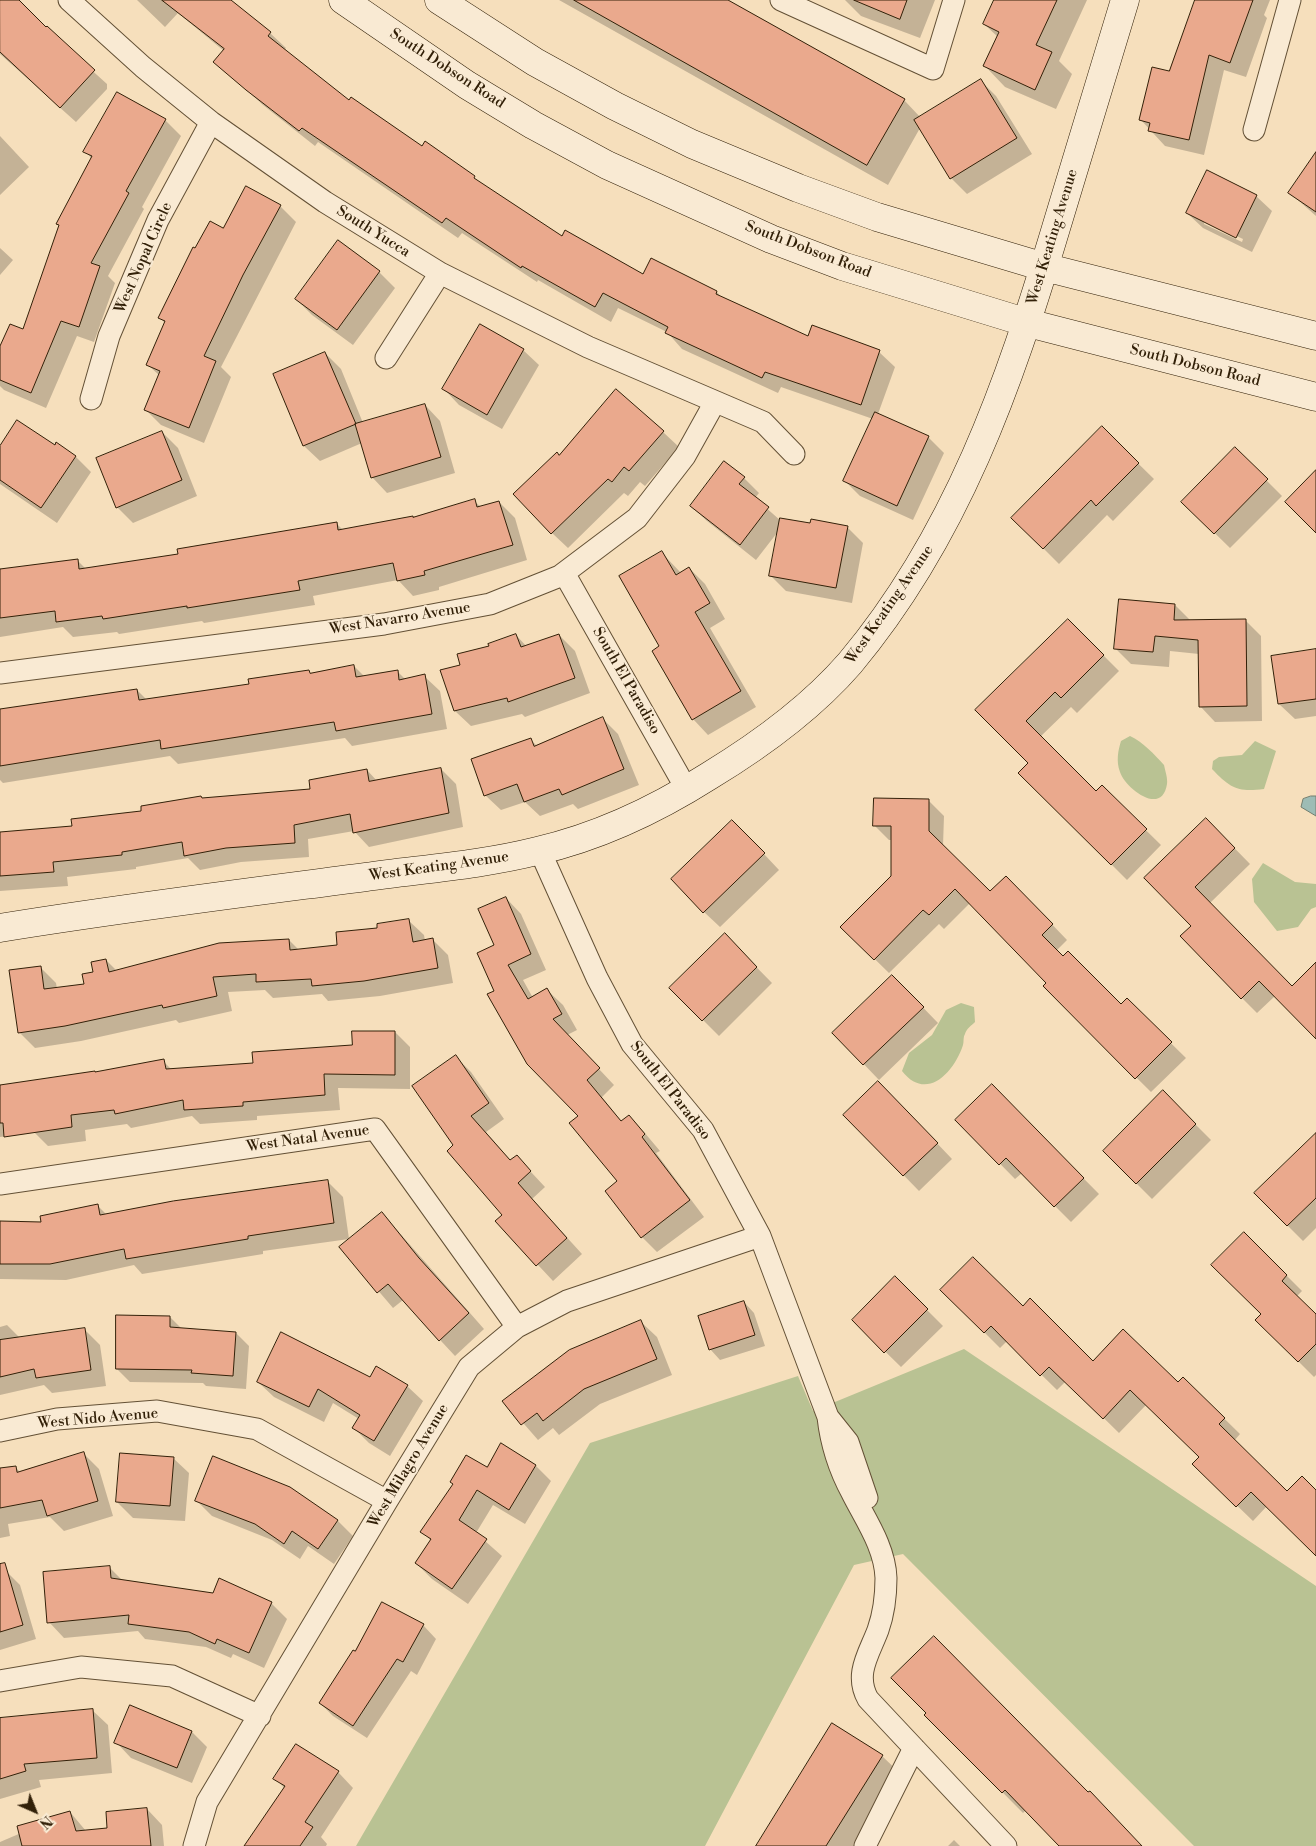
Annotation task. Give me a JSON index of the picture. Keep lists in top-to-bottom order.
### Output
{
  "streets": {
    "main road": ["South Dobson Road", "West Keating Avenue"],
    "street": [
      "South Yucca",
      "West Nopal Circle",
      "West Navarro Avenue",
      "South El Paradiso",
      "West Natal Avenue",
      "West Nido Avenue",
      "West Milagro Avenue"
    ]
  },
  "crossings": [
    ["South Dobson Road", "West Keating Avenue"],
    ["South Yucca", "West Nopal Circle"],
    ["South Yucca", "West Navarro Avenue"],
    ["West Keating Avenue", "South El Paradiso"],
    ["West Navarro Avenue", "South El Paradiso"],
    ["South El Paradiso", "West Milagro Avenue"],
    ["West Natal Avenue", "West Milagro Avenue"],
    ["West Nido Avenue", "West Milagro Avenue"]
  ],
  "north": "bottom right"
}
